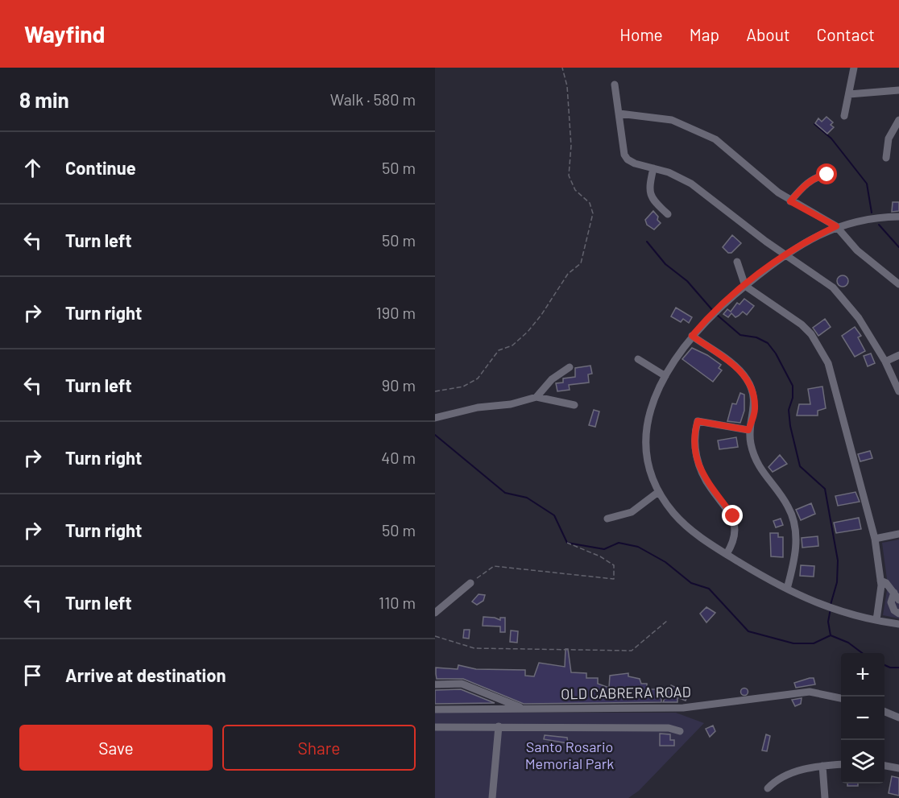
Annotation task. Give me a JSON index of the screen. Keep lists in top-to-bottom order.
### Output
{
  "streets": {
    "street": ["OLD CABRERA ROAD"]
  },
  "parks": ["Santo Rosario Memorial Park"],
  "page": {
    "header": "Wayfind",
    "nav": [
      "Home",
      "Map",
      "About",
      "Contact"
    ],
    "heading": ["8 min", "Walk · 580 m"],
    "list": [
      ["Continue", "50 m"],
      ["Turn left", "50 m"],
      ["Turn right", "190 m"],
      ["Turn left", "90 m"],
      ["Turn right", "40 m"],
      ["Turn right", "50 m"],
      ["Turn left", "110 m"],
      "Arrive at destination"
    ],
    "map_buttons": ["+", "−"],
    "buttons": ["Save", "Share"]
  }
}
